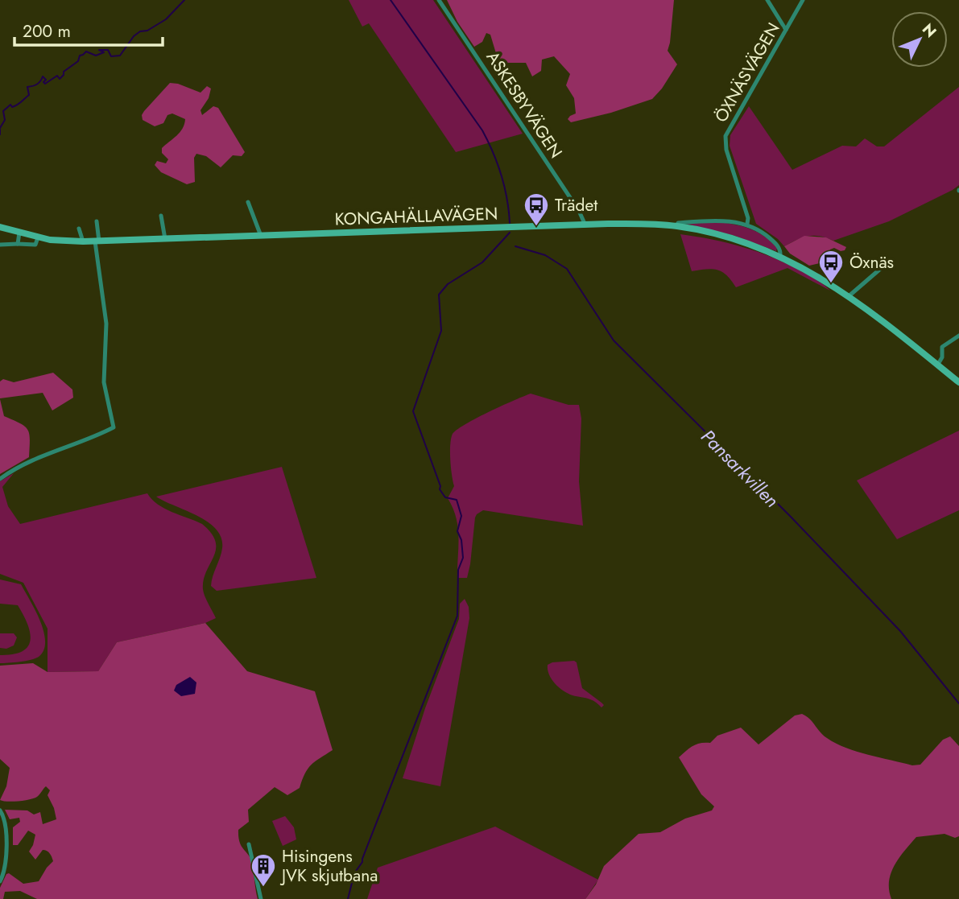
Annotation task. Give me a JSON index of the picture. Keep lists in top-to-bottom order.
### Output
{
  "streets": {
    "street": ["ÖXNÄSVÄGEN", "ASKESBYVÄGEN", "KONGAHÄLLAVÄGEN"]
  },
  "crossings": [
    ["ASKESBYVÄGEN", "KONGAHÄLLAVÄGEN"]
  ],
  "water": ["Pansarkvillen"],
  "places": {
    "bus stop": ["Trädet", "Öxnäs"],
    "building": ["Hisingens JVK skjutbana"]
  },
  "scale_bar": "200 m",
  "north": "top right"
}
